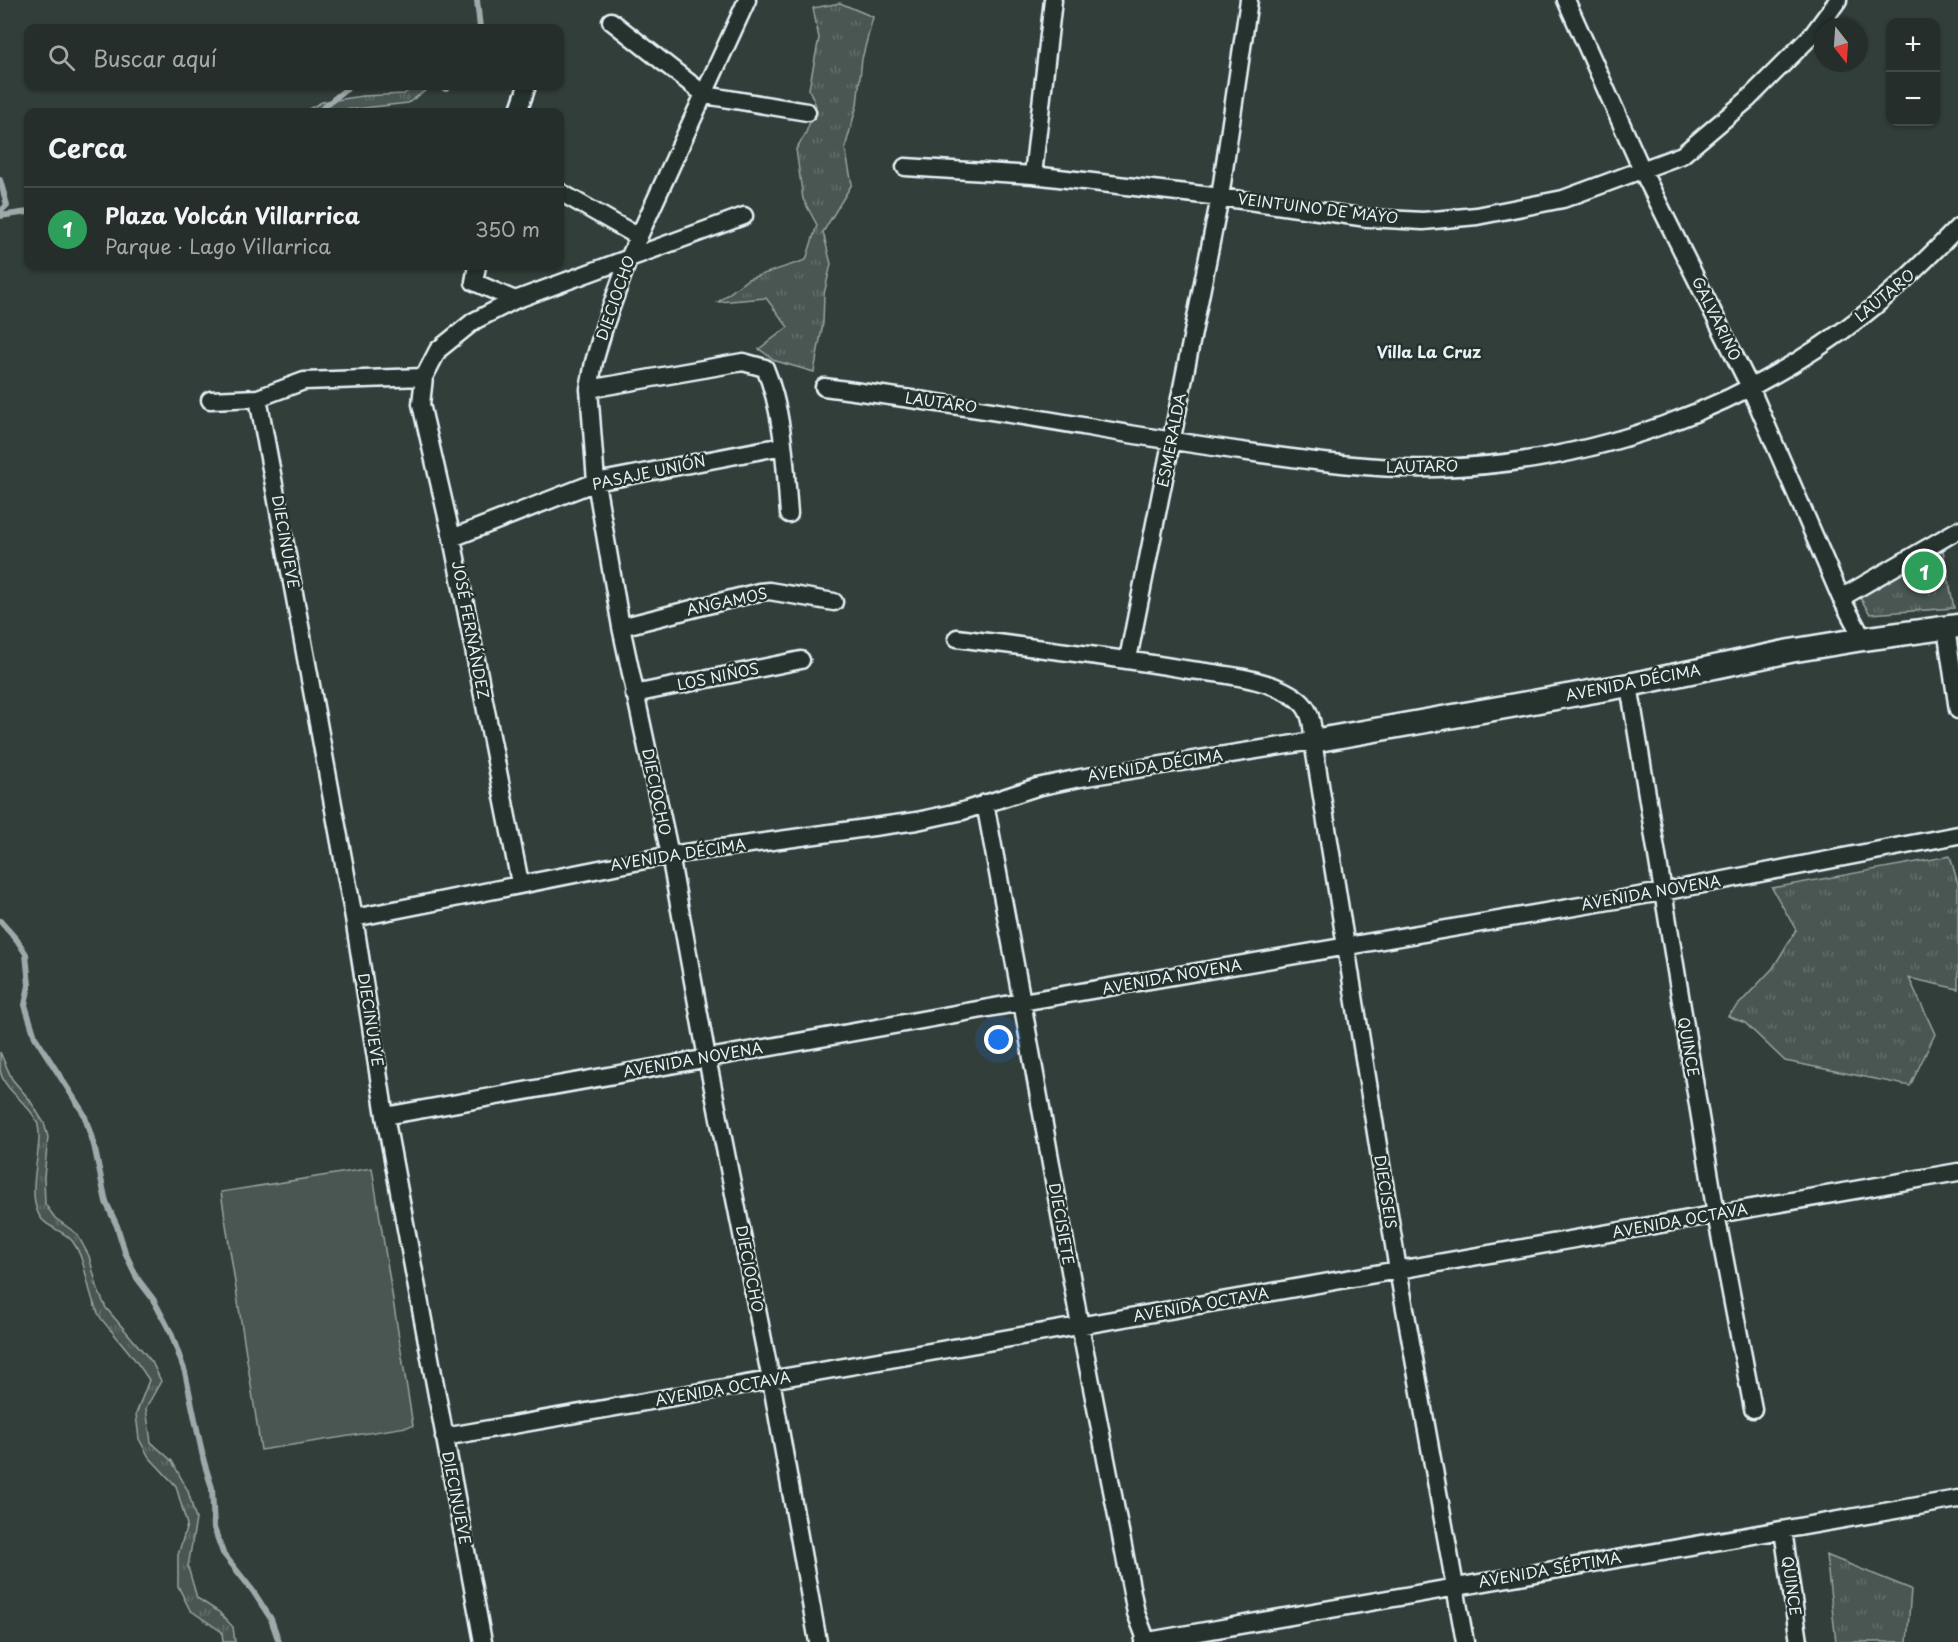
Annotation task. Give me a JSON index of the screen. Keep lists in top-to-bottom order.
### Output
{
  "streets": {
    "street": [
      "VEINTUINO DE MAYO",
      "LAUTARO",
      "DIECIOCHO",
      "GALVARINO",
      "ESMERALDA",
      "PASAJE UNIÓN",
      "DIECINUEVE",
      "ANGAMOS",
      "JOSÉ FERNÁNDEZ",
      "LOS NIÑOS",
      "AVENIDA DÉCIMA",
      "AVENIDA NOVENA",
      "QUINCE",
      "DIECISEIS",
      "AVENIDA OCTAVA",
      "DIECISIETE",
      "AVENIDA SÉPTIMA"
    ]
  },
  "crossings": [
    ["VEINTUINO DE MAYO", "GALVARINO"],
    ["VEINTUINO DE MAYO", "ESMERALDA"],
    ["LAUTARO", "GALVARINO"],
    ["LAUTARO", "ESMERALDA"],
    ["DIECIOCHO", "PASAJE UNIÓN"],
    ["DIECIOCHO", "ANGAMOS"],
    ["DIECIOCHO", "LOS NIÑOS"],
    ["DIECIOCHO", "AVENIDA DÉCIMA"],
    ["DIECIOCHO", "AVENIDA NOVENA"],
    ["DIECIOCHO", "AVENIDA OCTAVA"],
    ["GALVARINO", "AVENIDA DÉCIMA"],
    ["PASAJE UNIÓN", "JOSÉ FERNÁNDEZ"],
    ["DIECINUEVE", "AVENIDA DÉCIMA"],
    ["DIECINUEVE", "AVENIDA NOVENA"],
    ["DIECINUEVE", "AVENIDA OCTAVA"],
    ["JOSÉ FERNÁNDEZ", "AVENIDA DÉCIMA"],
    ["AVENIDA DÉCIMA", "QUINCE"],
    ["AVENIDA DÉCIMA", "DIECISEIS"],
    ["AVENIDA DÉCIMA", "DIECISIETE"],
    ["AVENIDA NOVENA", "QUINCE"],
    ["AVENIDA NOVENA", "DIECISEIS"],
    ["AVENIDA NOVENA", "DIECISIETE"],
    ["QUINCE", "AVENIDA OCTAVA"],
    ["QUINCE", "AVENIDA SÉPTIMA"],
    ["DIECISEIS", "AVENIDA OCTAVA"],
    ["DIECISEIS", "AVENIDA SÉPTIMA"],
    ["AVENIDA OCTAVA", "DIECISIETE"],
    ["DIECISIETE", "AVENIDA SÉPTIMA"]
  ],
  "districts": ["Villa La Cruz"],
  "north": "bottom",
  "page": {
    "map_buttons": ["+", "−"],
    "search": "Buscar aquí",
    "heading": "Cerca",
    "list": [
      {
        "mark": "1",
        "name": "Plaza Volcán Villarrica",
        "note": "Parque · Lago Villarrica",
        "value": "350 m"
      }
    ],
    "pins": "1"
  }
}
